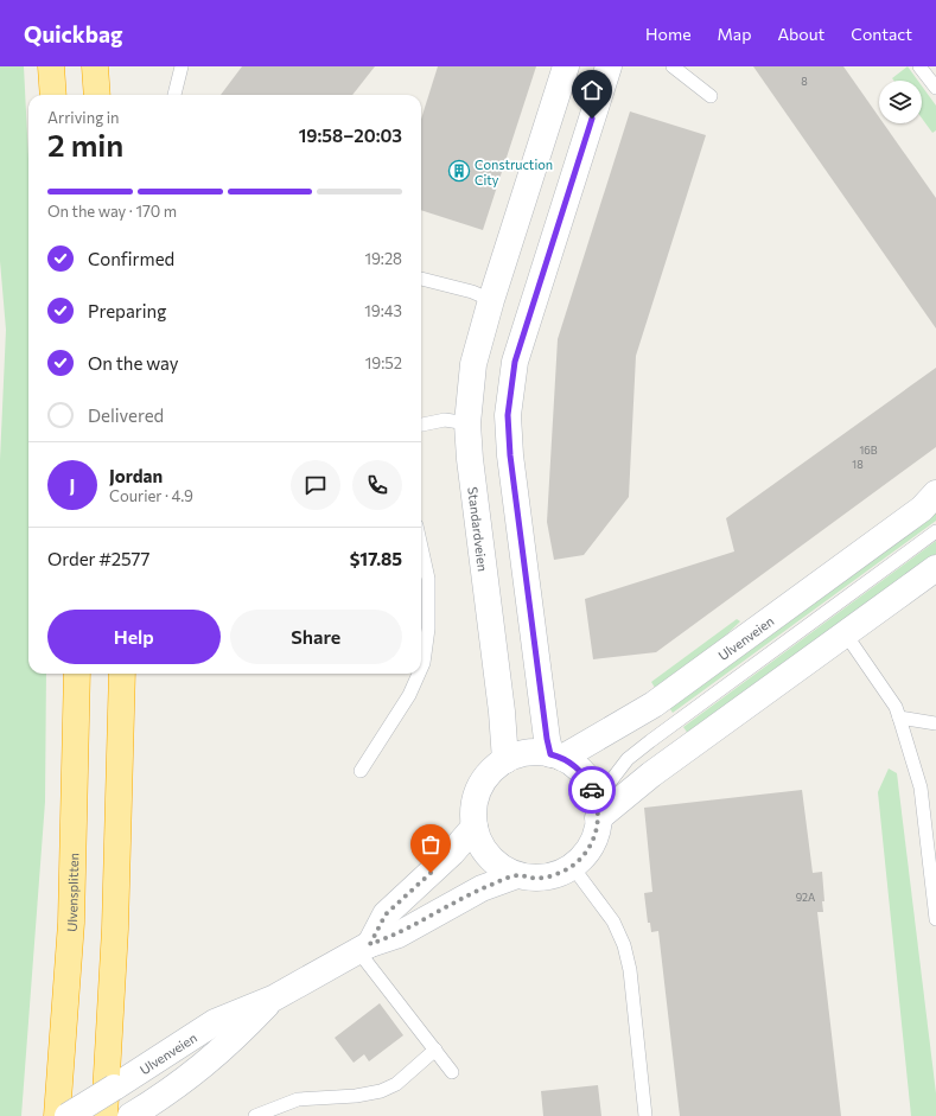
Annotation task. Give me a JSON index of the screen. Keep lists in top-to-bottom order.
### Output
{
  "streets": {
    "highway": ["Ulvensplitten"],
    "main road": ["Standardveien", "Ulvenveien"]
  },
  "crossings": [
    ["Standardveien", "Ulvenveien"]
  ],
  "places": {
    "building": ["Construction City"]
  },
  "house_numbers": [
    "8",
    "16B",
    "18",
    "92A"
  ],
  "page": {
    "header": "Quickbag",
    "nav": [
      "Home",
      "Map",
      "About",
      "Contact"
    ],
    "heading": ["2 min", "Arriving in", "19:58–20:03"],
    "panel": [
      "Jordan",
      "Courier · 4.9",
      "Order #2577",
      "$17.85"
    ],
    "bar": "On the way · 170 m",
    "list": [
      ["Confirmed", "19:28"],
      ["Preparing", "19:43"],
      ["On the way", "19:52"],
      "Delivered"
    ],
    "round": "J",
    "buttons": ["Help", "Share"]
  }
}
